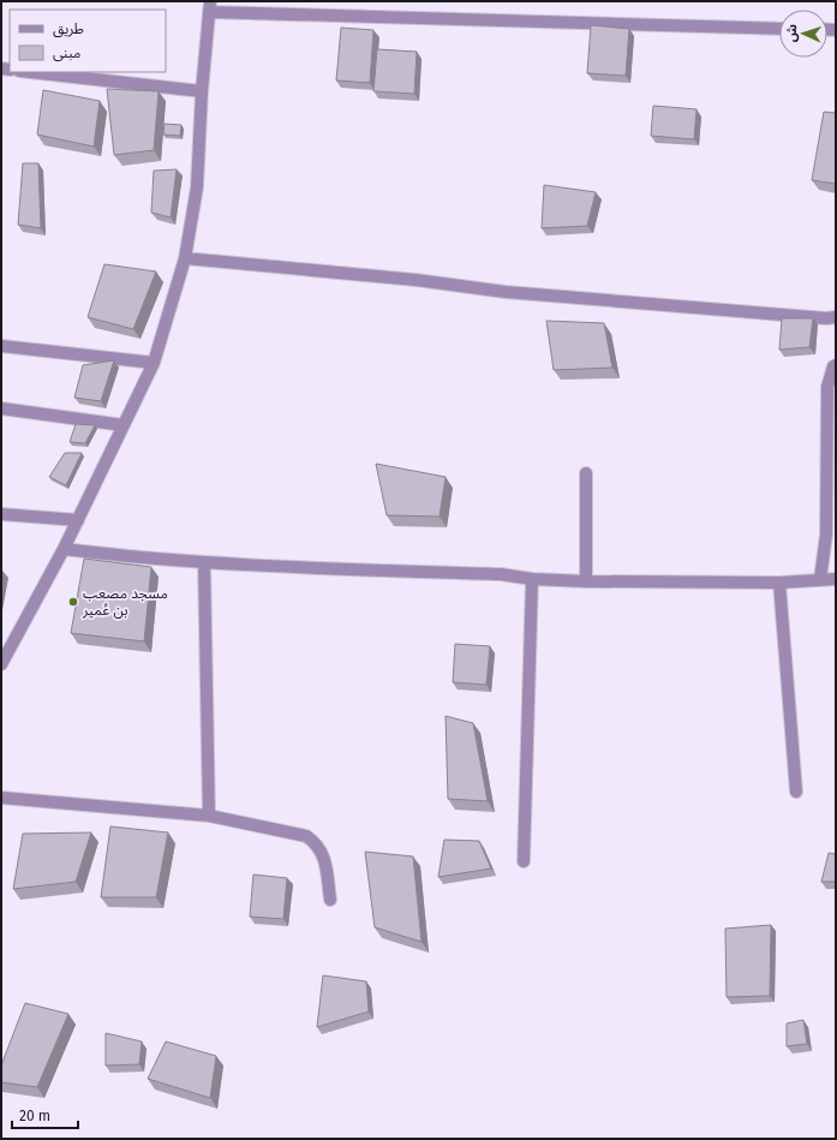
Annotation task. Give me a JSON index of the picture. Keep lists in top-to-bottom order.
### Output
{
  "places": ["مسجد مصعب بن عُمير"],
  "legend": ["طريق", "مبنى"],
  "scale_bar": "20 m",
  "north": "left"
}
